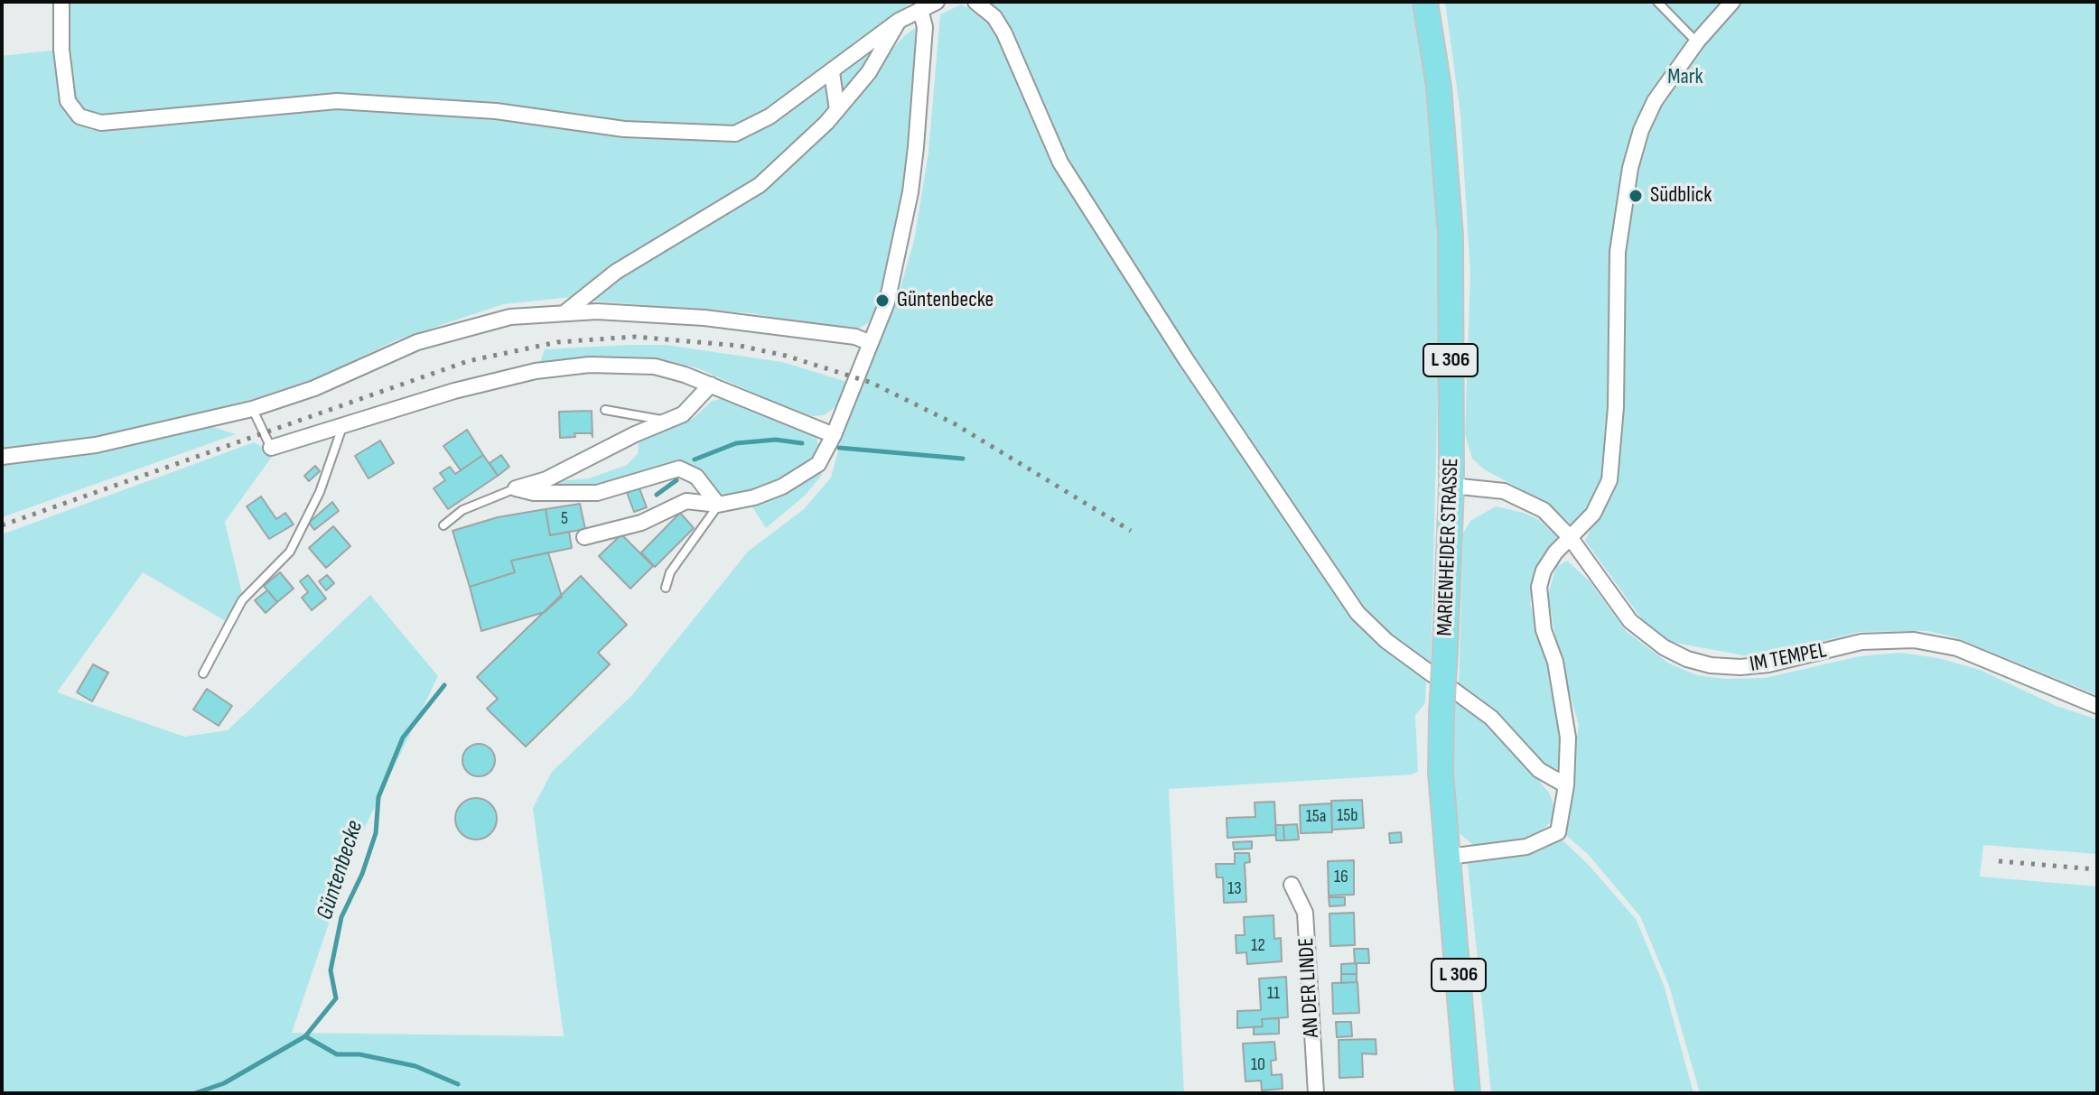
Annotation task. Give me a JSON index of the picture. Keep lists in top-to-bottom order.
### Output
{
  "streets": {
    "main road": ["L 306", "MARIENHEIDER STRASSE"],
    "street": ["IM TEMPEL", "AN DER LINDE"]
  },
  "crossings": [
    ["MARIENHEIDER STRASSE", "IM TEMPEL"]
  ],
  "water": ["Güntenbecke"],
  "parks": ["Mark"],
  "places": ["Südblick", "Güntenbecke"],
  "house_numbers": [
    "5",
    "15b",
    "15a",
    "16",
    "13",
    "12",
    "11",
    "10"
  ]
}
